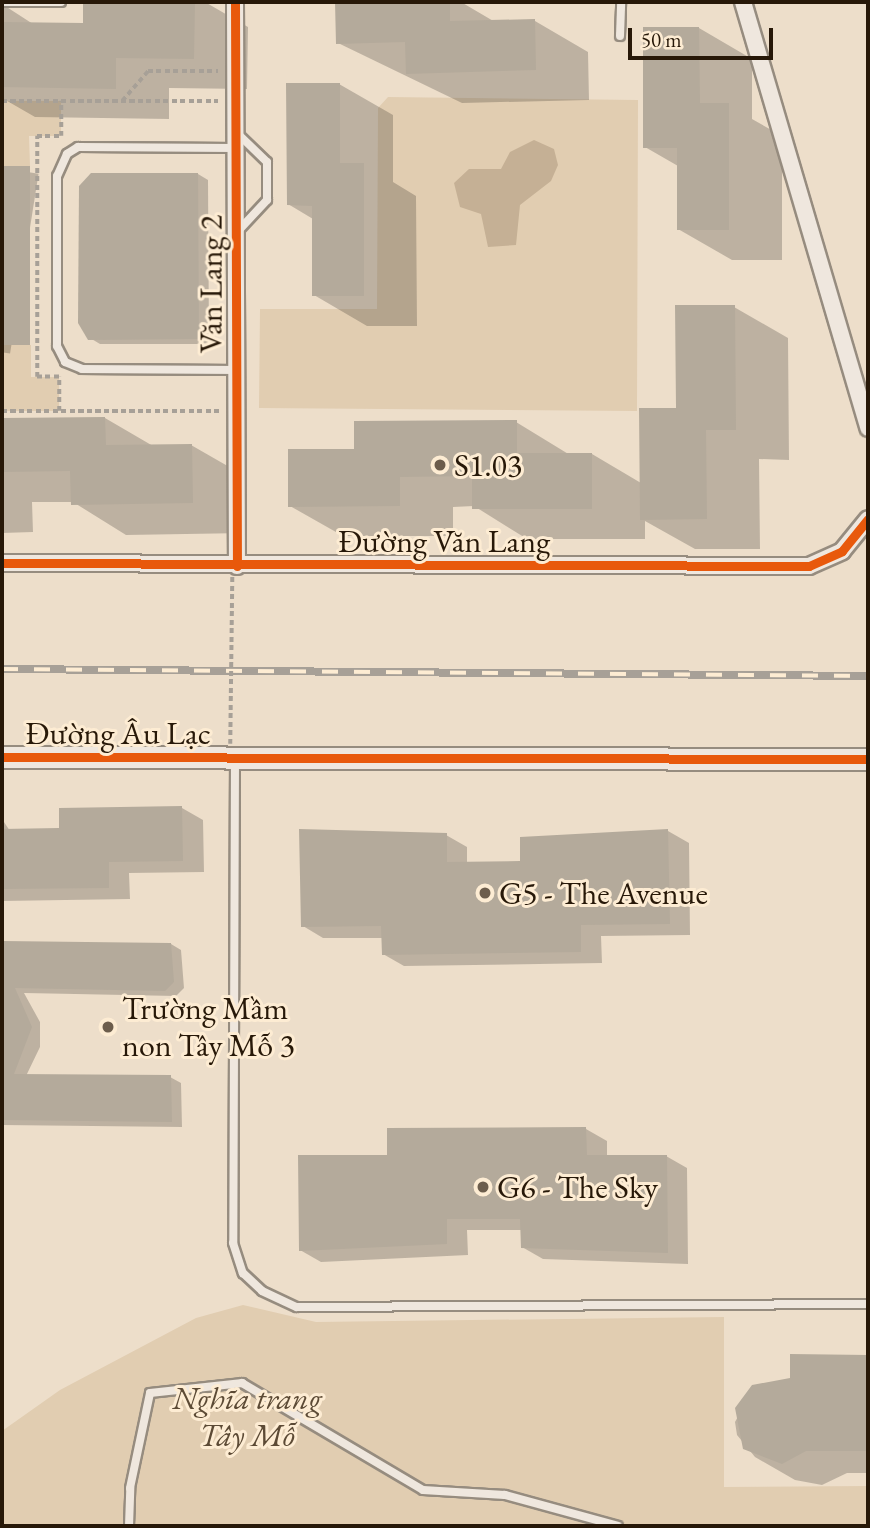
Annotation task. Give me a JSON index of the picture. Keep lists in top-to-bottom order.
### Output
{
  "streets": {
    "street": ["Văn Lang 2", "Đường Văn Lang", "Đường Âu Lạc"]
  },
  "crossings": [
    ["Văn Lang 2", "Đường Văn Lang"]
  ],
  "parks": ["Nghĩa trang Tây Mỗ"],
  "places": [
    "S1.03",
    "G5 - The Avenue",
    "Trường Mầm non Tây Mỗ 3",
    "G6 - The Sky"
  ],
  "scale_bar": "50 m"
}
